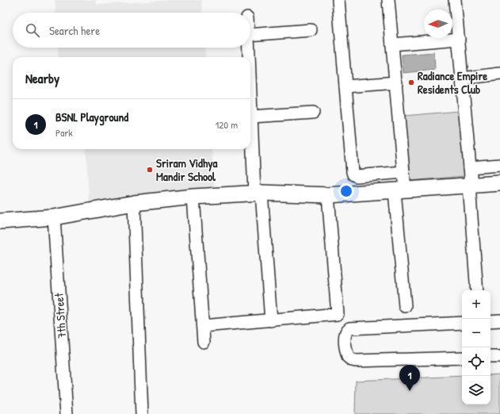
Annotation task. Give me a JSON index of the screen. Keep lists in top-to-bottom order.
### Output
{
  "streets": {
    "street": ["7th Street"]
  },
  "places": ["Radiance Empire Residents Club", "Sriram Vidhya Mandir School"],
  "north": "left",
  "page": {
    "search": "Search here",
    "heading": "Nearby",
    "list": [
      {
        "mark": "1",
        "name": "BSNL Playground",
        "note": "Park",
        "value": "120 m"
      }
    ],
    "map_buttons": ["+", "−"],
    "pins": "1"
  }
}
